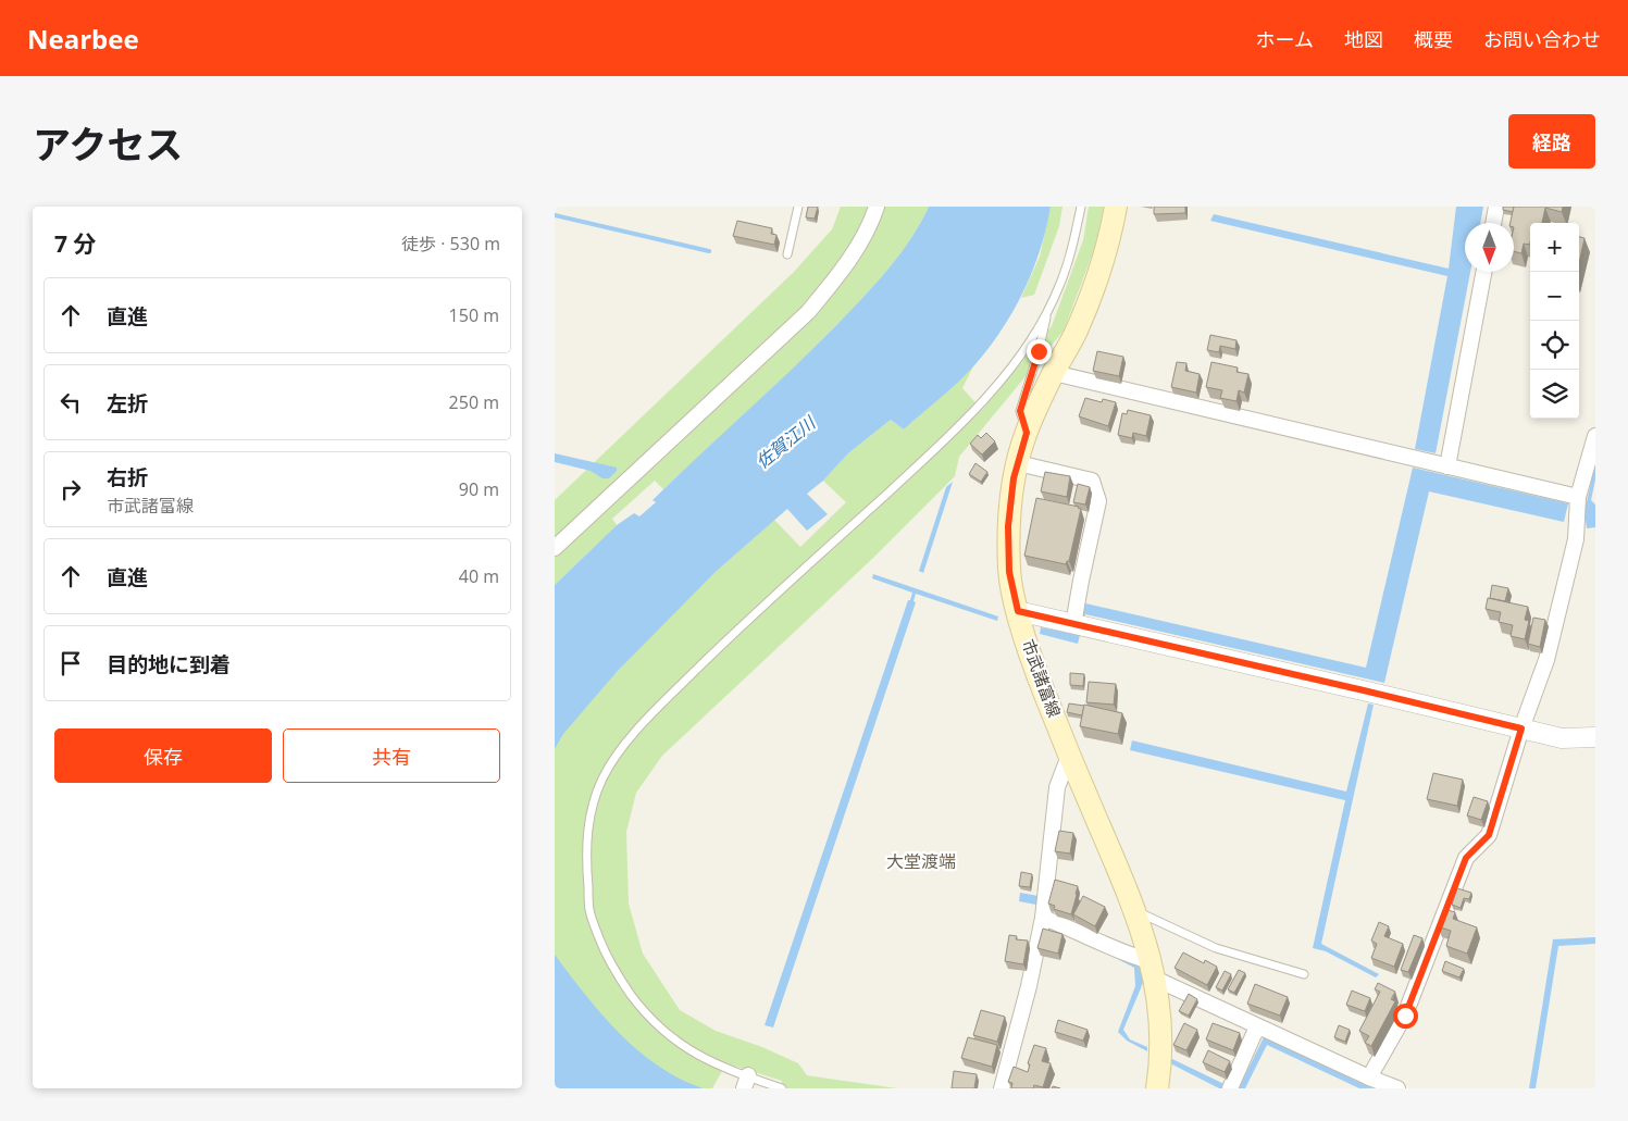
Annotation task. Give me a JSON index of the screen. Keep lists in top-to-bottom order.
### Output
{
  "streets": {
    "main road": ["市武諸富線"]
  },
  "districts": ["大堂渡端"],
  "water": ["佐賀江川"],
  "north": "bottom",
  "page": {
    "header": "Nearbee",
    "nav": [
      "ホーム",
      "地図",
      "概要",
      "お問い合わせ"
    ],
    "title": "アクセス",
    "buttons": [
      "経路",
      ["保存", "共有"]
    ],
    "heading": ["7 分", "徒歩 · 530 m"],
    "map_buttons": ["+", "−"],
    "list": [
      ["直進", "150 m"],
      ["左折", "250 m"],
      ["右折", "市武諸富線", "90 m"],
      ["直進", "40 m"],
      "目的地に到着"
    ]
  }
}
